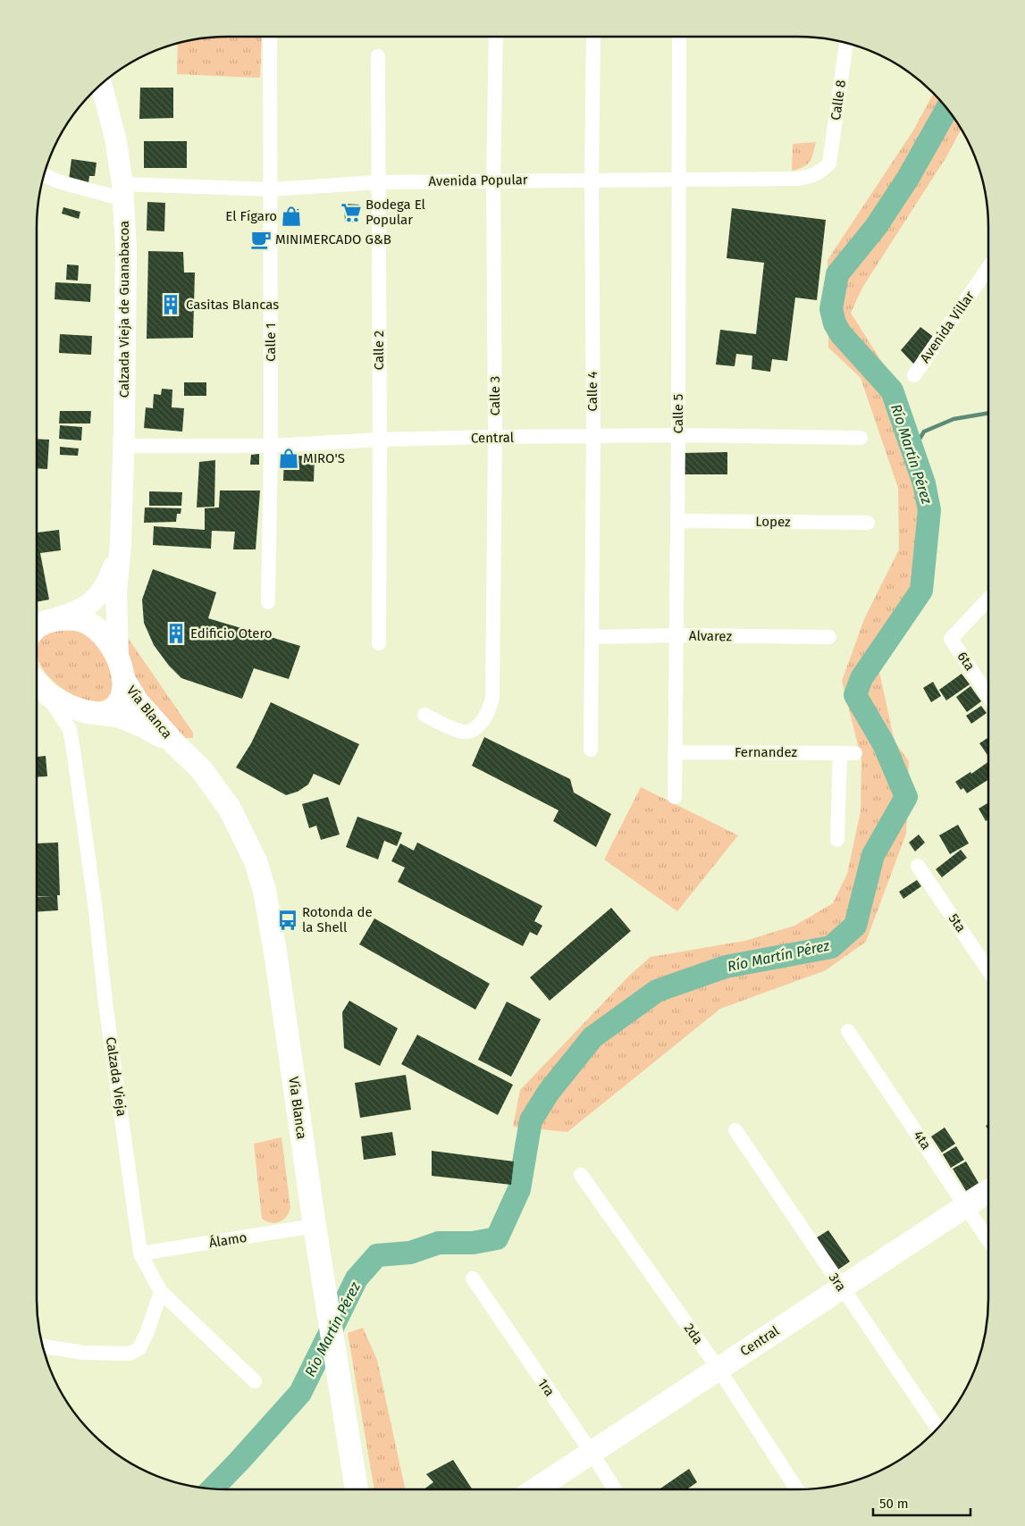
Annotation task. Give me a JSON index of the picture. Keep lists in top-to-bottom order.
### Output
{
  "streets": {
    "main road": ["Calzada Vieja de Guanabacoa", "Central", "Vía Blanca"],
    "street": [
      "Calle 8",
      "Avenida Popular",
      "Avenida Villar",
      "Calle 1",
      "Calle 2",
      "Calle 4",
      "Calle 3",
      "Calle 5",
      "Lopez",
      "Alvarez",
      "6ta",
      "Fernandez",
      "5ta",
      "Calzada Vieja",
      "4ta",
      "Álamo",
      "3ra",
      "2da",
      "1ra"
    ]
  },
  "crossings": [
    ["Calle 8", "Avenida Popular"],
    ["Avenida Popular", "Calzada Vieja de Guanabacoa"],
    ["Avenida Popular", "Calle 1"],
    ["Avenida Popular", "Calle 2"],
    ["Avenida Popular", "Calle 4"],
    ["Avenida Popular", "Calle 3"],
    ["Avenida Popular", "Calle 5"],
    ["Calzada Vieja de Guanabacoa", "Central"],
    ["Calle 1", "Central"],
    ["Calle 2", "Central"],
    ["Calle 4", "Central"],
    ["Calle 4", "Alvarez"],
    ["Calle 3", "Central"],
    ["Calle 5", "Central"],
    ["Calle 5", "Lopez"],
    ["Calle 5", "Alvarez"],
    ["Calle 5", "Fernandez"],
    ["Central", "4ta"],
    ["Central", "3ra"],
    ["Central", "2da"],
    ["Central", "1ra"],
    ["Vía Blanca", "Álamo"],
    ["Calzada Vieja", "Álamo"]
  ],
  "water": ["Río Martín Pérez"],
  "places": {
    "supermarket": ["Bodega El Popular"],
    "shop": ["El Fígaro", "MIRO'S"],
    "cafe": ["MINIMERCADO G&B"],
    "building": ["Casitas Blancas", "Edificio Otero"],
    "bus stop": ["Rotonda de la Shell"]
  },
  "scale_bar": "50 m"
}
